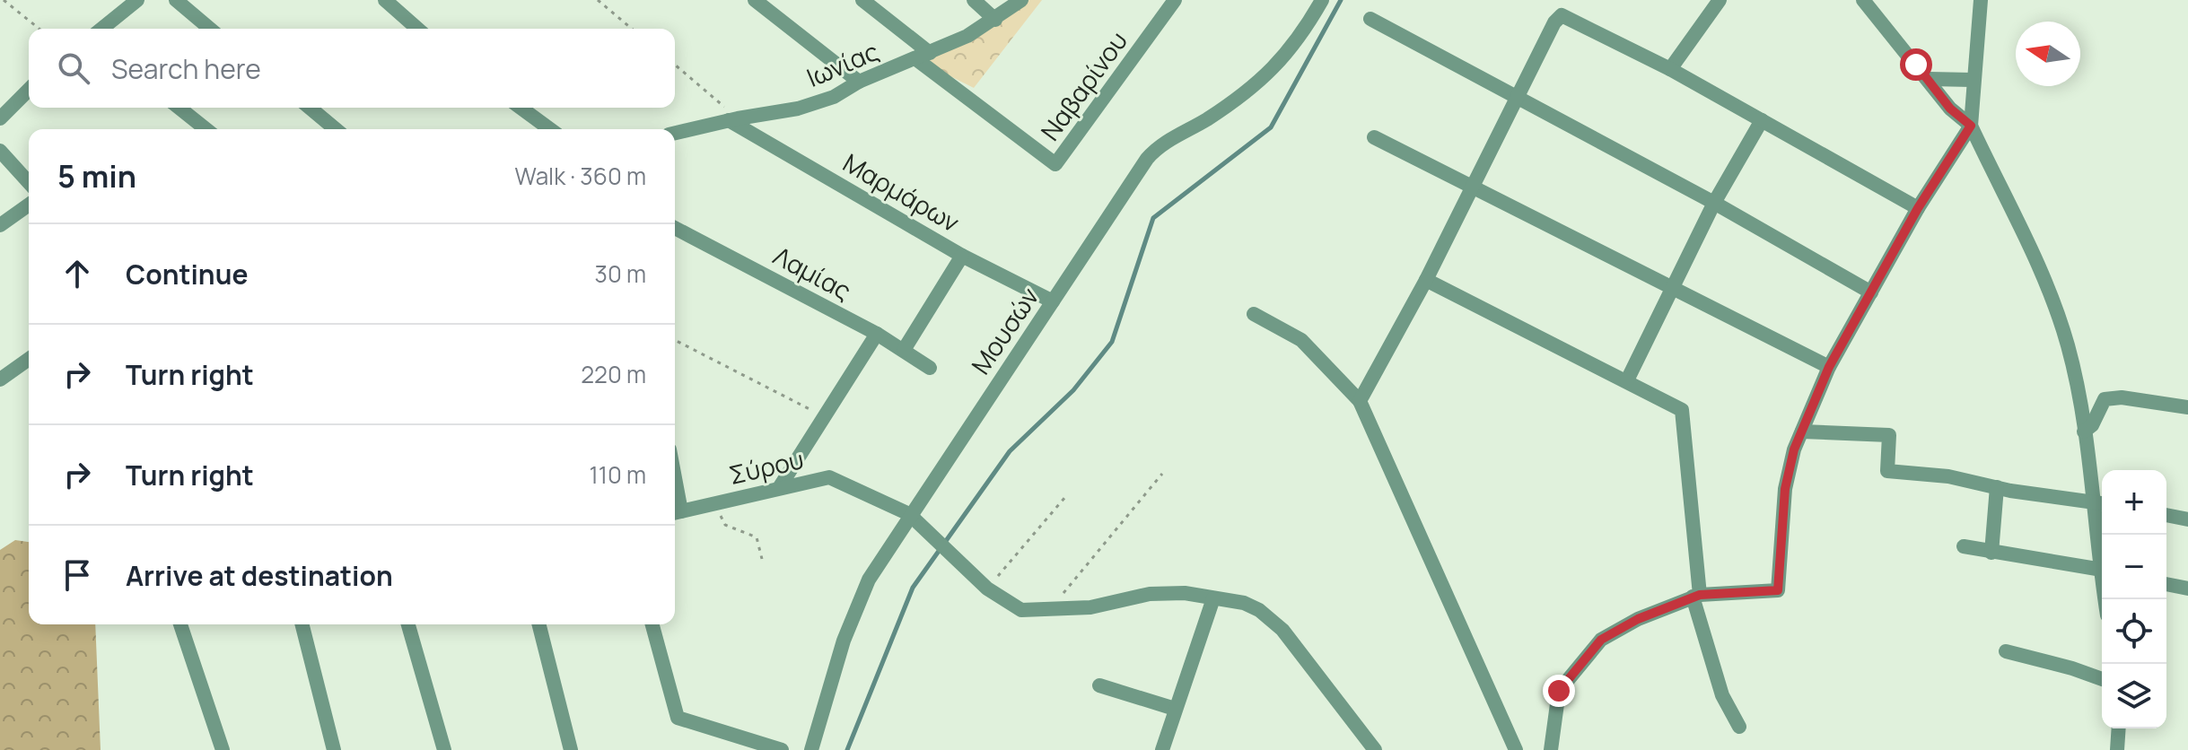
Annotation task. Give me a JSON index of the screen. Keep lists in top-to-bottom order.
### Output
{
  "streets": {
    "street": [
      "Ιωνίας",
      "Ναβαρίνου",
      "Μαρμάρων",
      "Λαμίας",
      "Μουσών",
      "Σύρου"
    ]
  },
  "crossings": [
    ["Ιωνίας", "Ναβαρίνου"],
    ["Ιωνίας", "Μαρμάρων"],
    ["Μαρμάρων", "Μουσών"],
    ["Μουσών", "Σύρου"]
  ],
  "north": "left",
  "page": {
    "search": "Search here",
    "heading": ["5 min", "Walk · 360 m"],
    "list": [
      ["Continue", "30 m"],
      ["Turn right", "220 m"],
      ["Turn right", "110 m"],
      "Arrive at destination"
    ],
    "map_buttons": ["+", "−"]
  }
}
